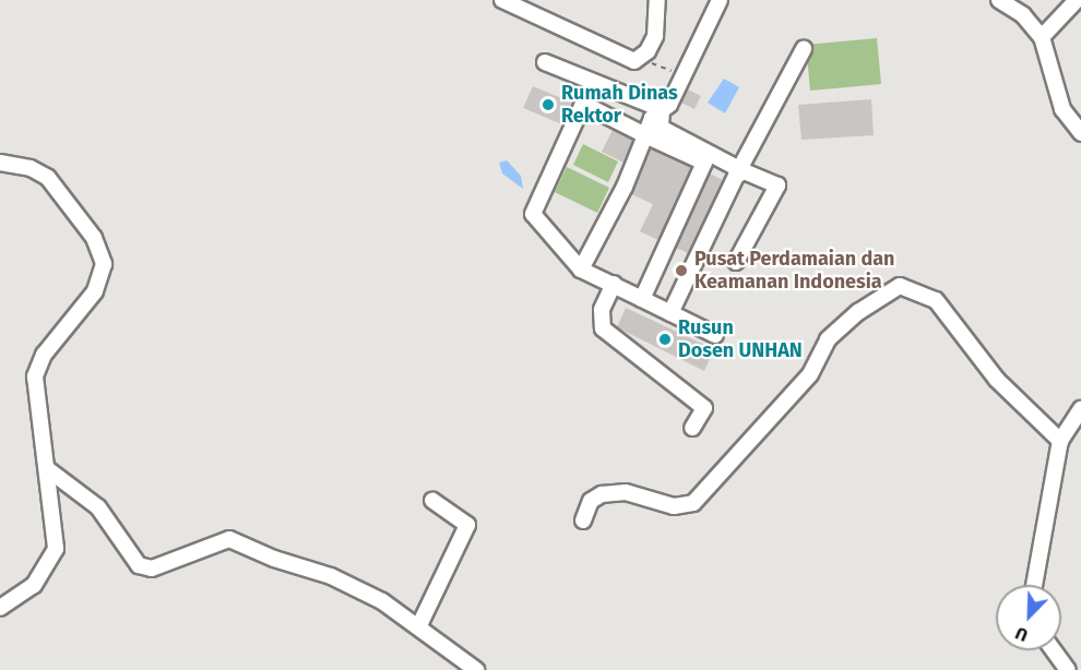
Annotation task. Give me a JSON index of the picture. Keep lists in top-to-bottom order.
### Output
{
  "places": ["Rumah Dinas Rektor", "Pusat Perdamaian dan Keamanan Indonesia", "Rusun Dosen UNHAN"],
  "north": "bottom left"
}
